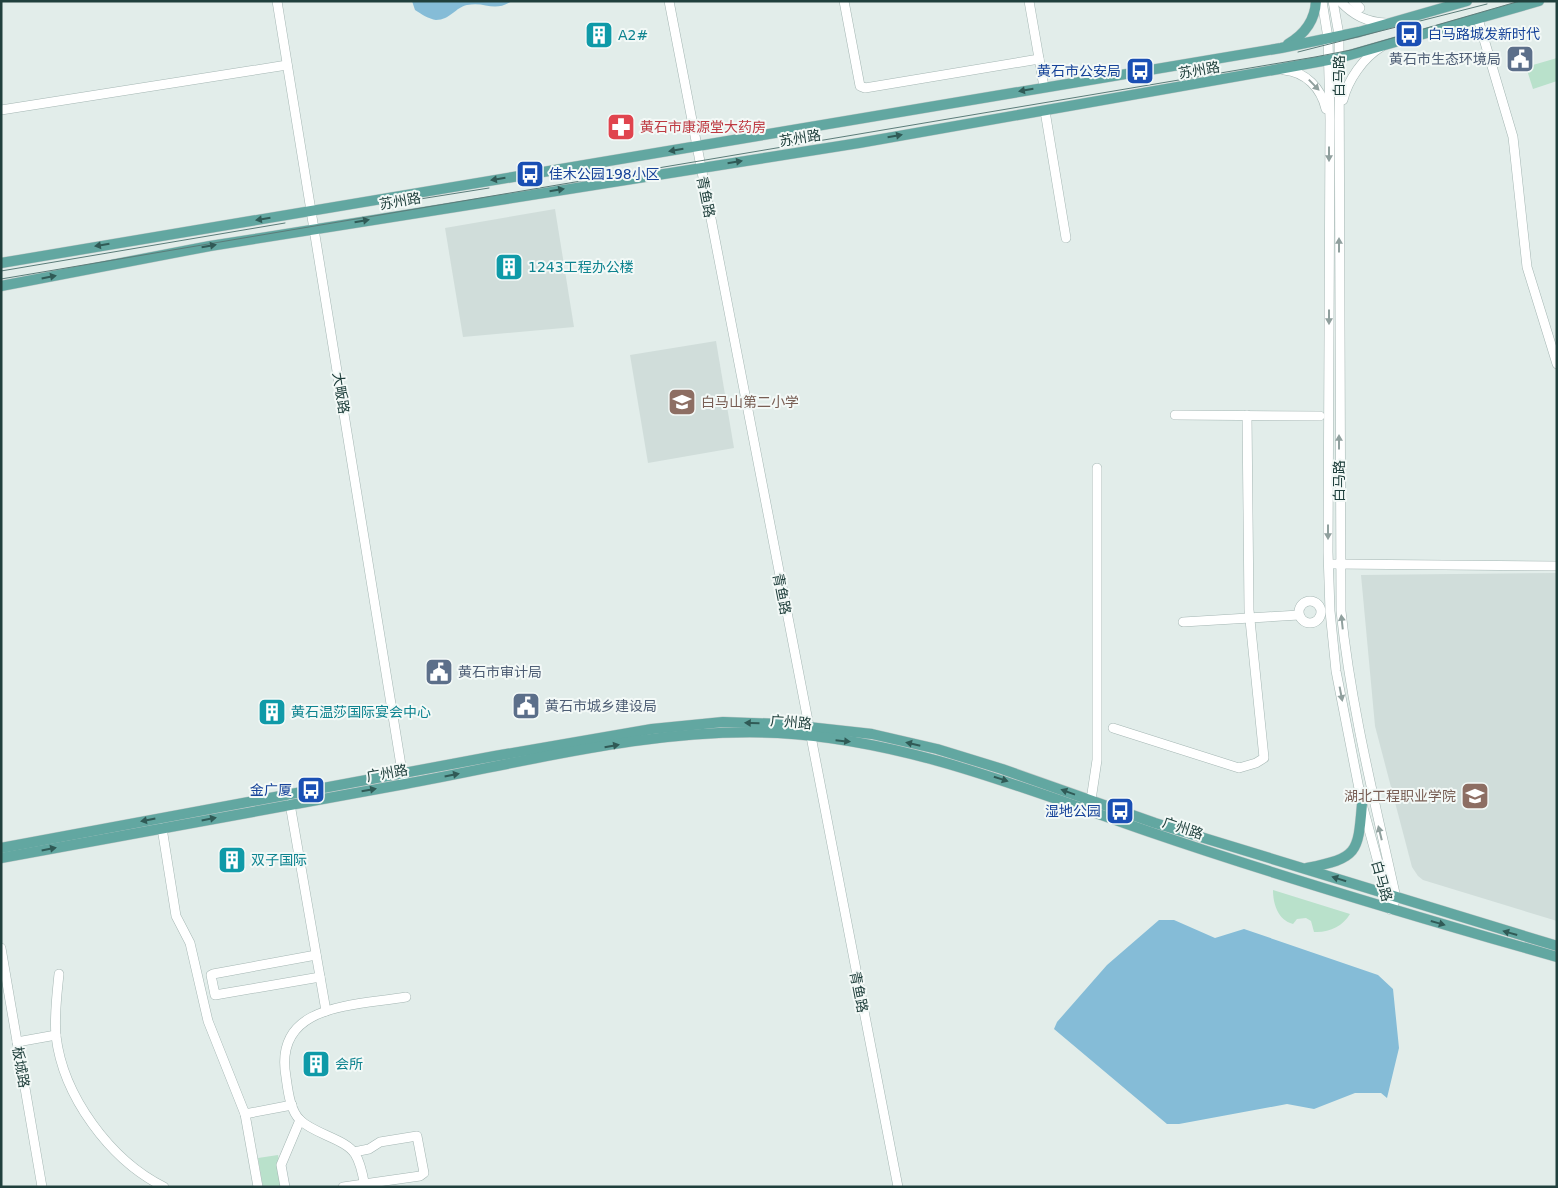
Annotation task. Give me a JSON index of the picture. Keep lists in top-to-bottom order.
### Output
{
  "streets": {
    "main road": ["苏州路", "广州路"],
    "street": [
      "白马路",
      "青鱼路",
      "大畈路",
      "板城路"
    ]
  },
  "crossings": [
    ["苏州路", "白马路"],
    ["苏州路", "青鱼路"],
    ["苏州路", "大畈路"],
    ["白马路", "广州路"],
    ["青鱼路", "广州路"],
    ["大畈路", "广州路"]
  ],
  "places": {
    "bus stop": [
      "白马路城发新时代",
      "黄石市公安局",
      "佳木公园198小区",
      "金广厦",
      "湿地公园"
    ],
    "building": [
      "A2#",
      "1243工程办公楼",
      "黄石温莎国际宴会中心",
      "双子国际",
      "会所"
    ],
    "public building": ["黄石市生态环境局", "黄石市审计局", "黄石市城乡建设局"],
    "pharmacy": ["黄石市康源堂大药房"],
    "school or university": ["白马山第二小学", "湖北工程职业学院"]
  }
}
